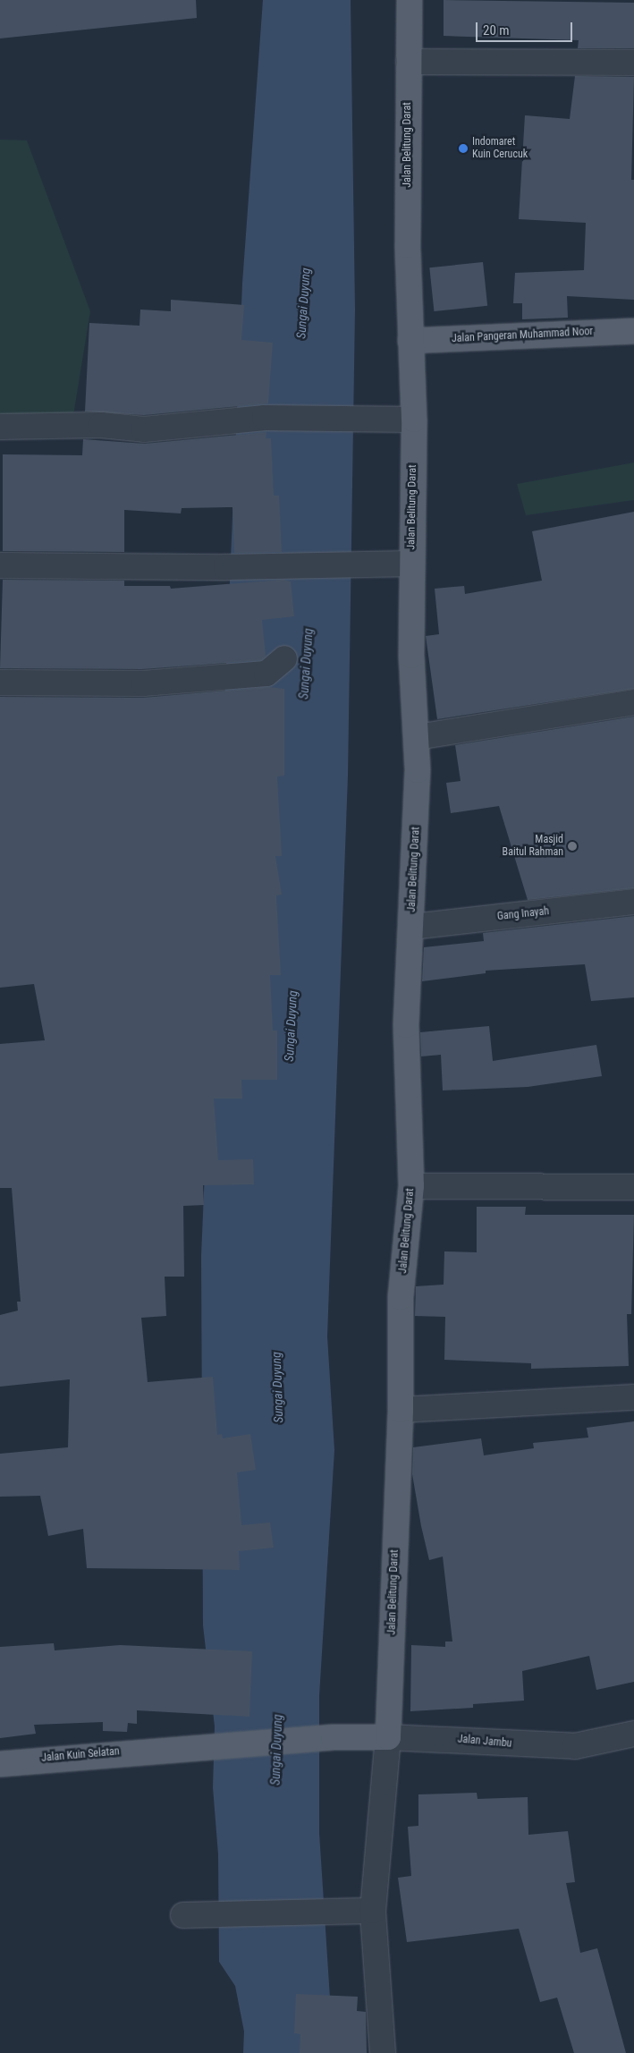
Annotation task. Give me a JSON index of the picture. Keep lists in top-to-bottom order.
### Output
{
  "streets": {
    "main road": [
      "Jalan Belitung Darat",
      "Jalan Pangeran Muhammad Noor",
      "Jalan Jambu",
      "Jalan Kuin Selatan"
    ],
    "street": ["Gang Inayah"]
  },
  "crossings": [
    ["Jalan Belitung Darat", "Jalan Pangeran Muhammad Noor"],
    ["Jalan Belitung Darat", "Gang Inayah"],
    ["Jalan Belitung Darat", "Jalan Jambu"],
    ["Jalan Jambu", "Jalan Kuin Selatan"]
  ],
  "water": ["Sungai Duyung"],
  "places": ["Indomaret Kuin Cerucuk", "Masjid Baitul Rahman"],
  "scale_bar": "20 m"
}
